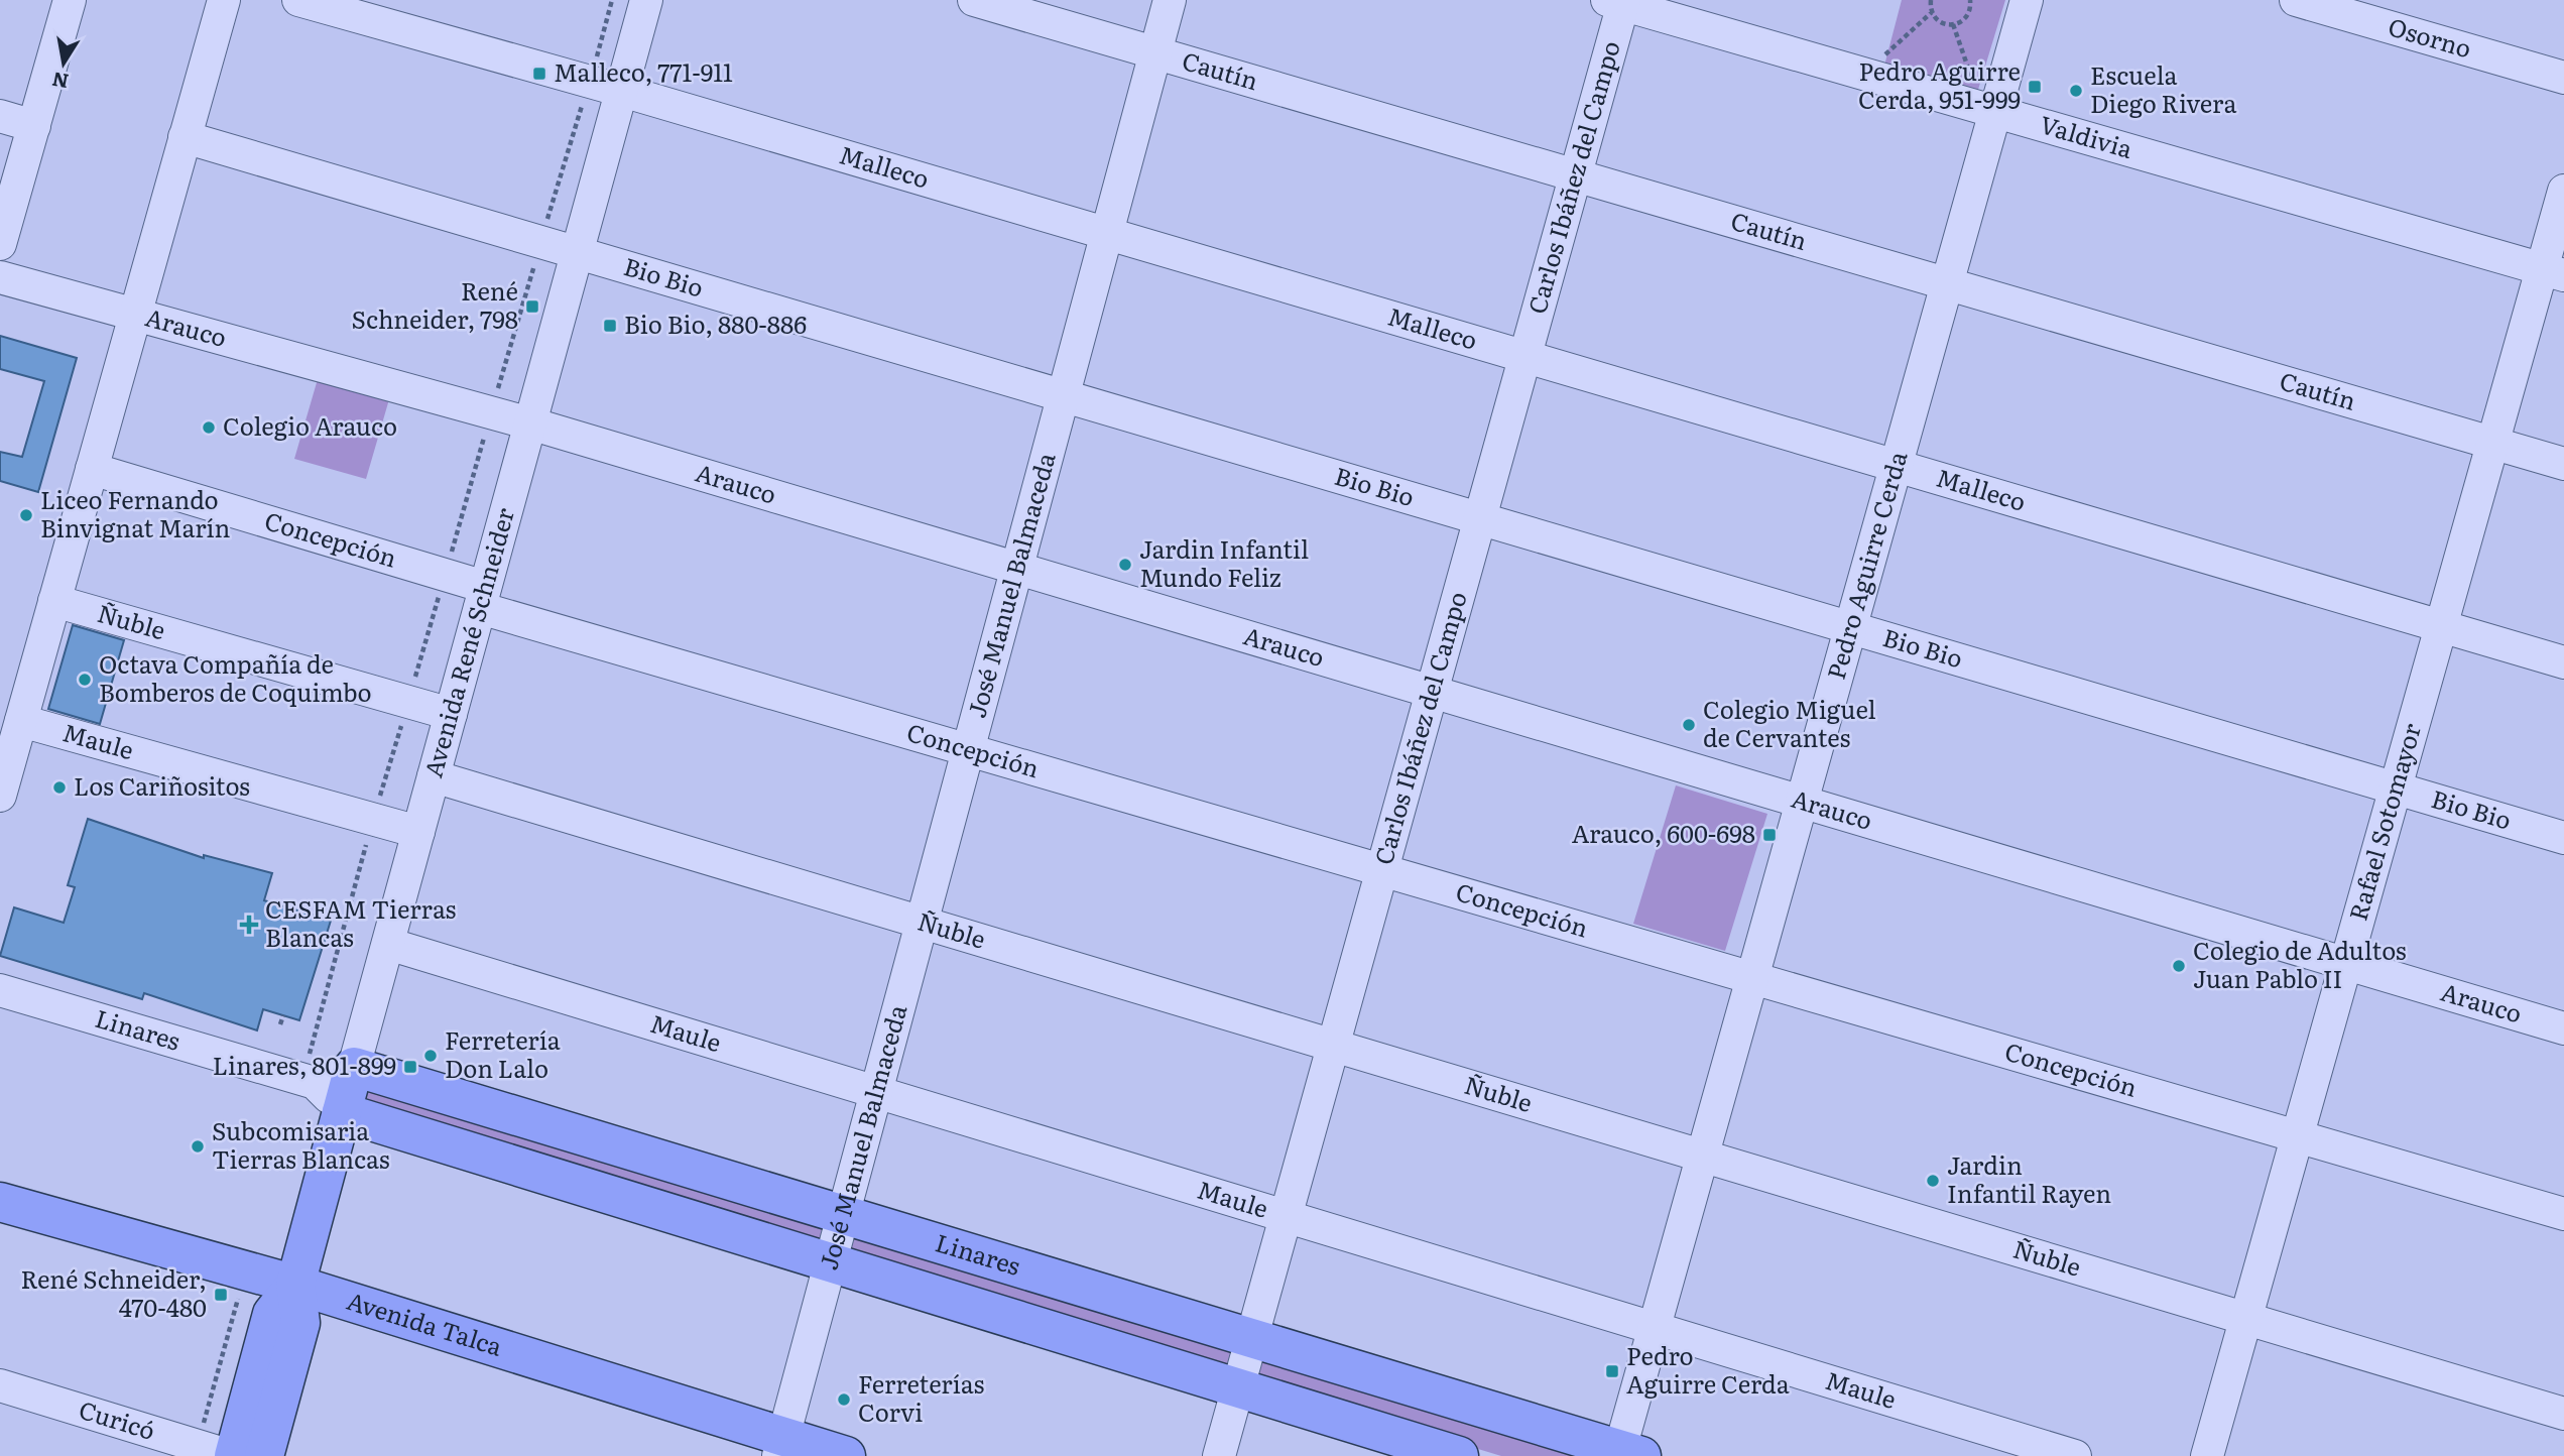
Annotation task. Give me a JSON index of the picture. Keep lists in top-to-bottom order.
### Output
{
  "streets": {
    "main road": ["Avenida René Schneider", "Linares", "Avenida Talca"],
    "street": [
      "Osorno",
      "Cautín",
      "Valdivia",
      "Malleco",
      "Carlos Ibáñez del Campo",
      "Bio Bio",
      "Arauco",
      "Concepción",
      "Pedro Aguirre Cerda",
      "José Manuel Balmaceda",
      "Ñuble",
      "Maule",
      "Rafael Sotomayor",
      "Curicó"
    ]
  },
  "crossings": [
    ["Cautín", "Carlos Ibáñez del Campo"],
    ["Cautín", "Pedro Aguirre Cerda"],
    ["Cautín", "José Manuel Balmaceda"],
    ["Cautín", "Rafael Sotomayor"],
    ["Valdivia", "Carlos Ibáñez del Campo"],
    ["Valdivia", "Pedro Aguirre Cerda"],
    ["Valdivia", "Rafael Sotomayor"],
    ["Malleco", "Carlos Ibáñez del Campo"],
    ["Malleco", "Pedro Aguirre Cerda"],
    ["Malleco", "José Manuel Balmaceda"],
    ["Malleco", "Avenida René Schneider"],
    ["Malleco", "Rafael Sotomayor"],
    ["Carlos Ibáñez del Campo", "Bio Bio"],
    ["Carlos Ibáñez del Campo", "Arauco"],
    ["Carlos Ibáñez del Campo", "Concepción"],
    ["Carlos Ibáñez del Campo", "Ñuble"],
    ["Carlos Ibáñez del Campo", "Maule"],
    ["Carlos Ibáñez del Campo", "Linares"],
    ["Bio Bio", "Pedro Aguirre Cerda"],
    ["Bio Bio", "José Manuel Balmaceda"],
    ["Bio Bio", "Avenida René Schneider"],
    ["Bio Bio", "Rafael Sotomayor"],
    ["Arauco", "Pedro Aguirre Cerda"],
    ["Arauco", "José Manuel Balmaceda"],
    ["Arauco", "Avenida René Schneider"],
    ["Arauco", "Rafael Sotomayor"],
    ["Concepción", "Pedro Aguirre Cerda"],
    ["Concepción", "José Manuel Balmaceda"],
    ["Concepción", "Avenida René Schneider"],
    ["Concepción", "Rafael Sotomayor"],
    ["Pedro Aguirre Cerda", "Ñuble"],
    ["Pedro Aguirre Cerda", "Maule"],
    ["Pedro Aguirre Cerda", "Linares"],
    ["José Manuel Balmaceda", "Ñuble"],
    ["José Manuel Balmaceda", "Maule"],
    ["José Manuel Balmaceda", "Linares"],
    ["José Manuel Balmaceda", "Avenida Talca"],
    ["Ñuble", "Avenida René Schneider"],
    ["Ñuble", "Rafael Sotomayor"],
    ["Avenida René Schneider", "Maule"],
    ["Avenida René Schneider", "Linares"],
    ["Avenida René Schneider", "Avenida Talca"],
    ["Avenida René Schneider", "Curicó"]
  ],
  "places": {
    "transit": [
      "Malleco, 771-911",
      "Pedro Aguirre Cerda, 951-999",
      "René Schneider, 798",
      "Bio Bio, 880-886",
      "Arauco, 600-698",
      "Linares, 801-899",
      "René Schneider, 470-480",
      "Pedro Aguirre Cerda"
    ],
    "other": [
      "Escuela Diego Rivera",
      "Colegio Arauco",
      "Liceo Fernando Binvignat Marín",
      "Jardin Infantil Mundo Feliz",
      "Octava Compañía de Bomberos de Coquimbo",
      "Colegio Miguel de Cervantes",
      "Los Cariñositos",
      "Colegio de Adultos Juan Pablo II",
      "Ferretería Don Lalo",
      "Subcomisaria Tierras Blancas",
      "Jardin Infantil Rayen",
      "Ferreterías Corvi"
    ],
    "health": ["CESFAM Tierras Blancas"]
  },
  "north": "bottom"
}
